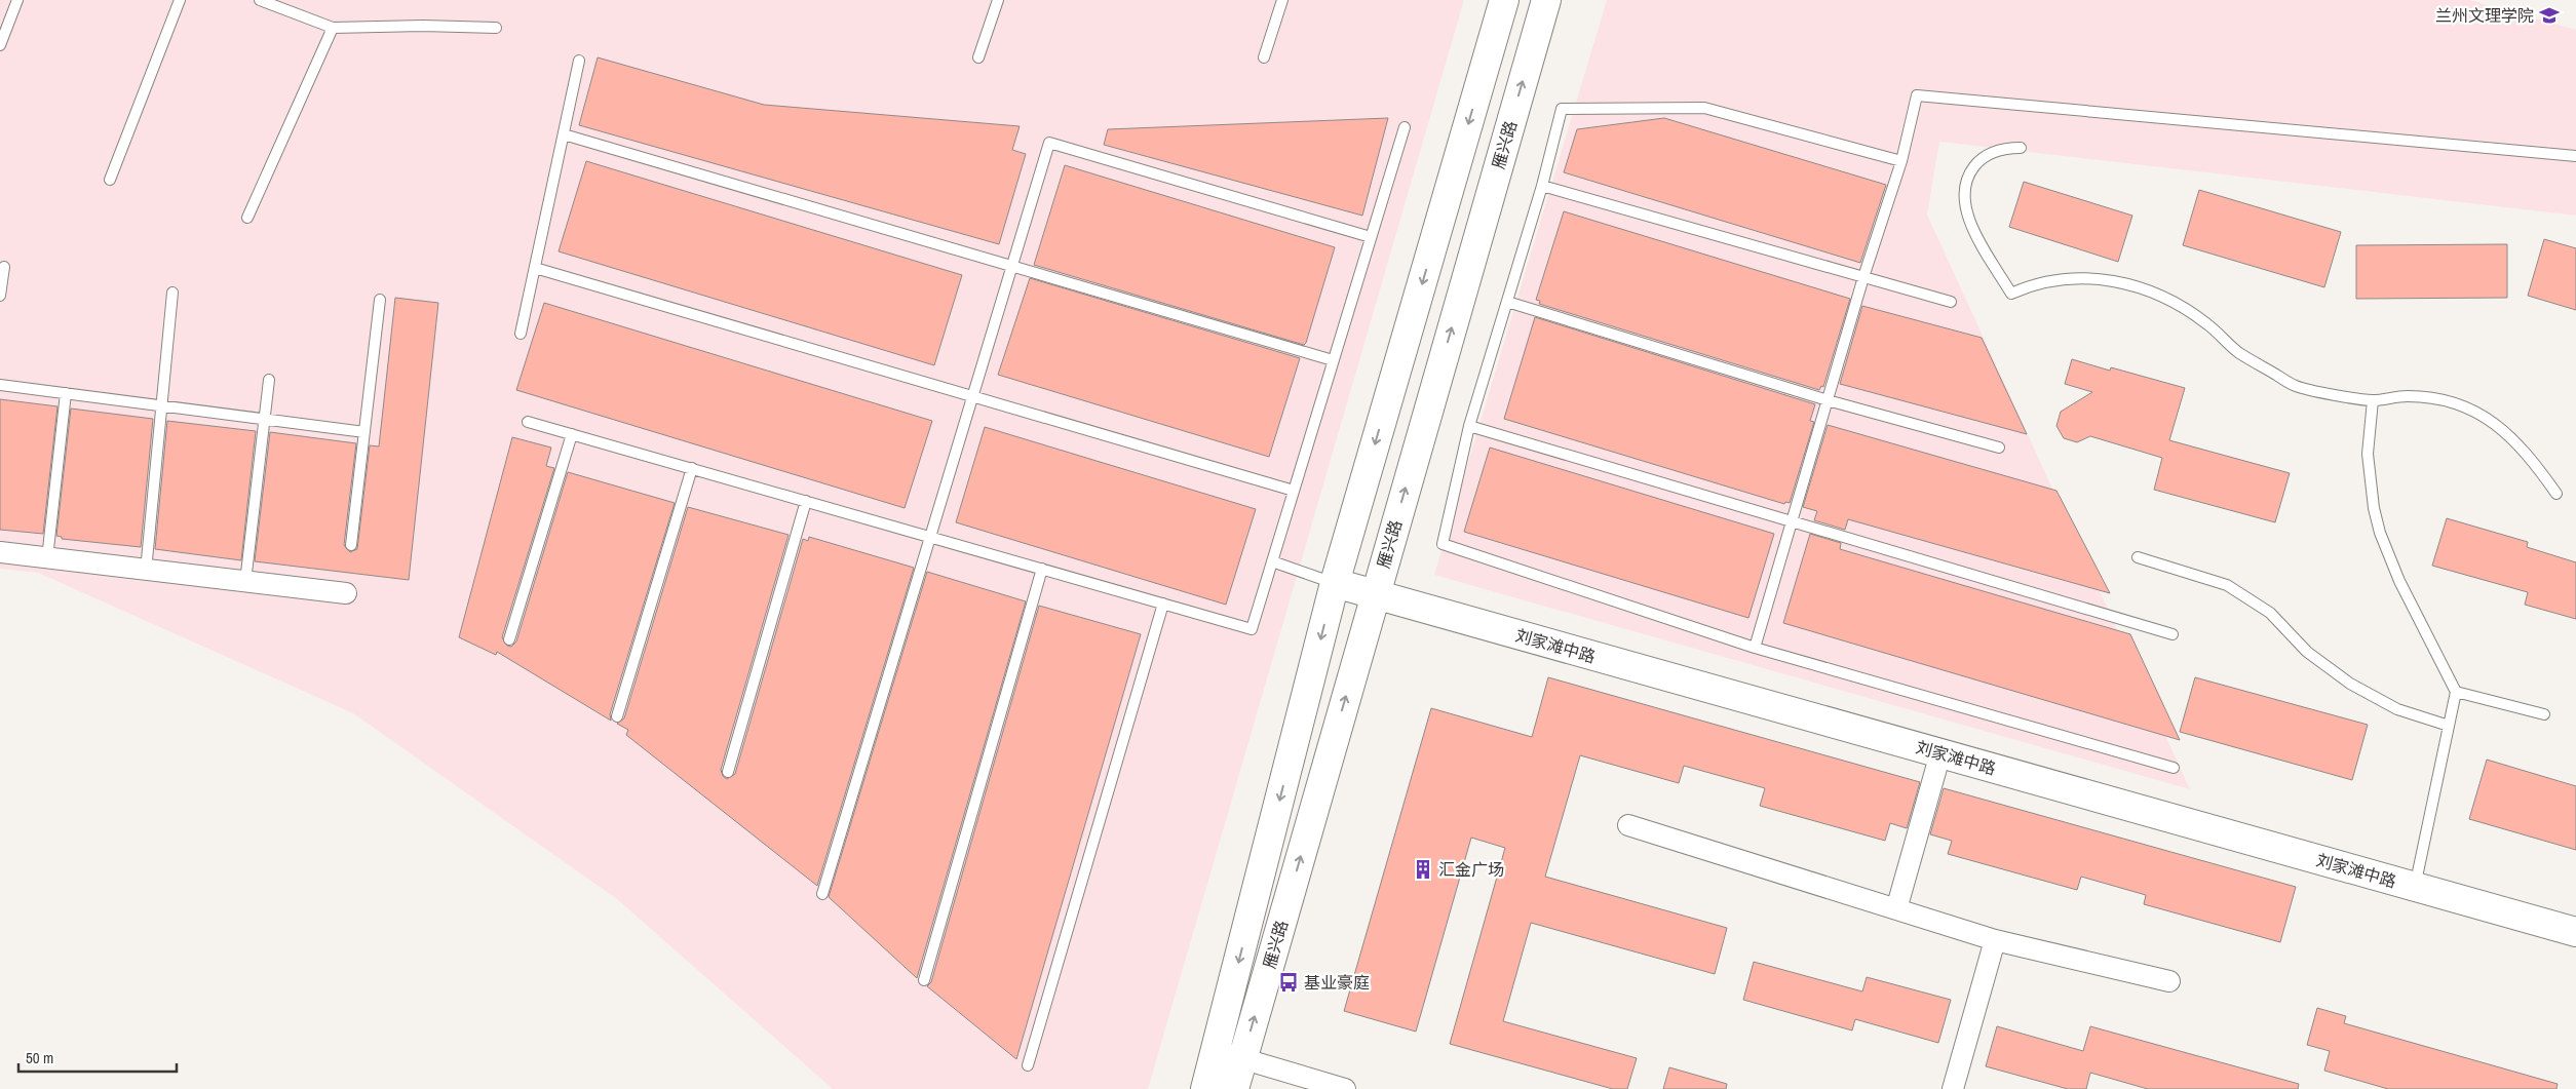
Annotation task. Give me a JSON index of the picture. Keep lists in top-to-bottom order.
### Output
{
  "streets": {
    "main road": ["雁兴路", "刘家滩中路"]
  },
  "crossings": [
    ["雁兴路", "刘家滩中路"]
  ],
  "places": {
    "school or university": ["兰州文理学院"],
    "building": ["汇金广场"],
    "bus stop": ["基业豪庭"]
  },
  "scale_bar": "50 m"
}
